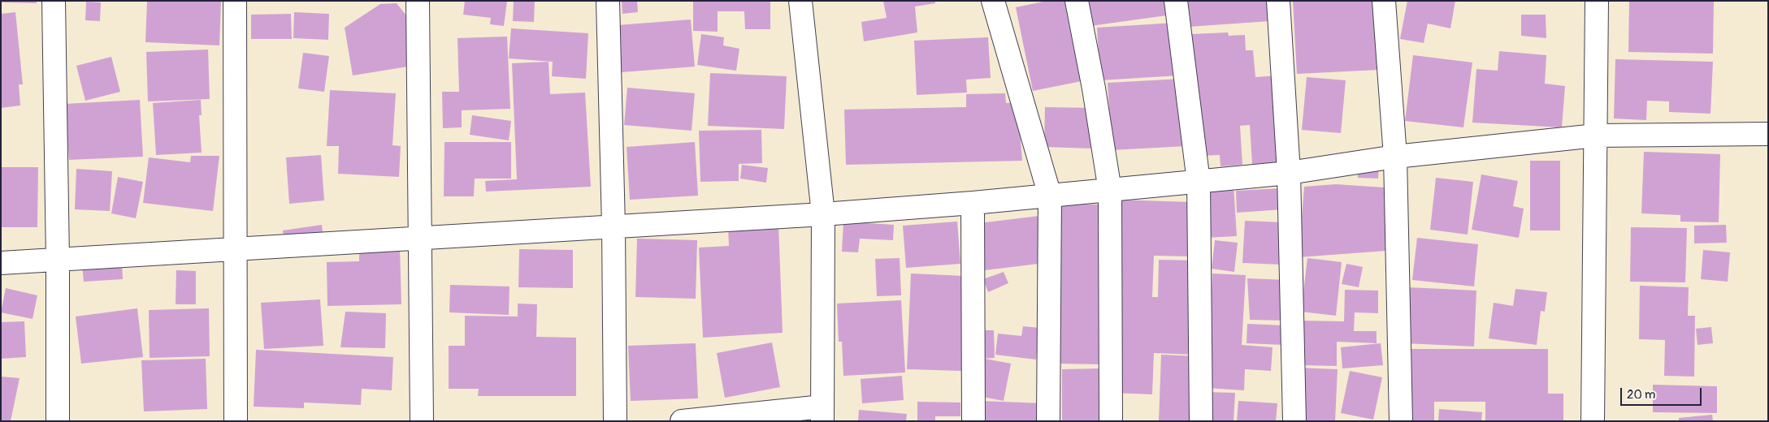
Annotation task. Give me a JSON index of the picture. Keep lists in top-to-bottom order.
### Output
{
  "scale_bar": "20 m"
}
